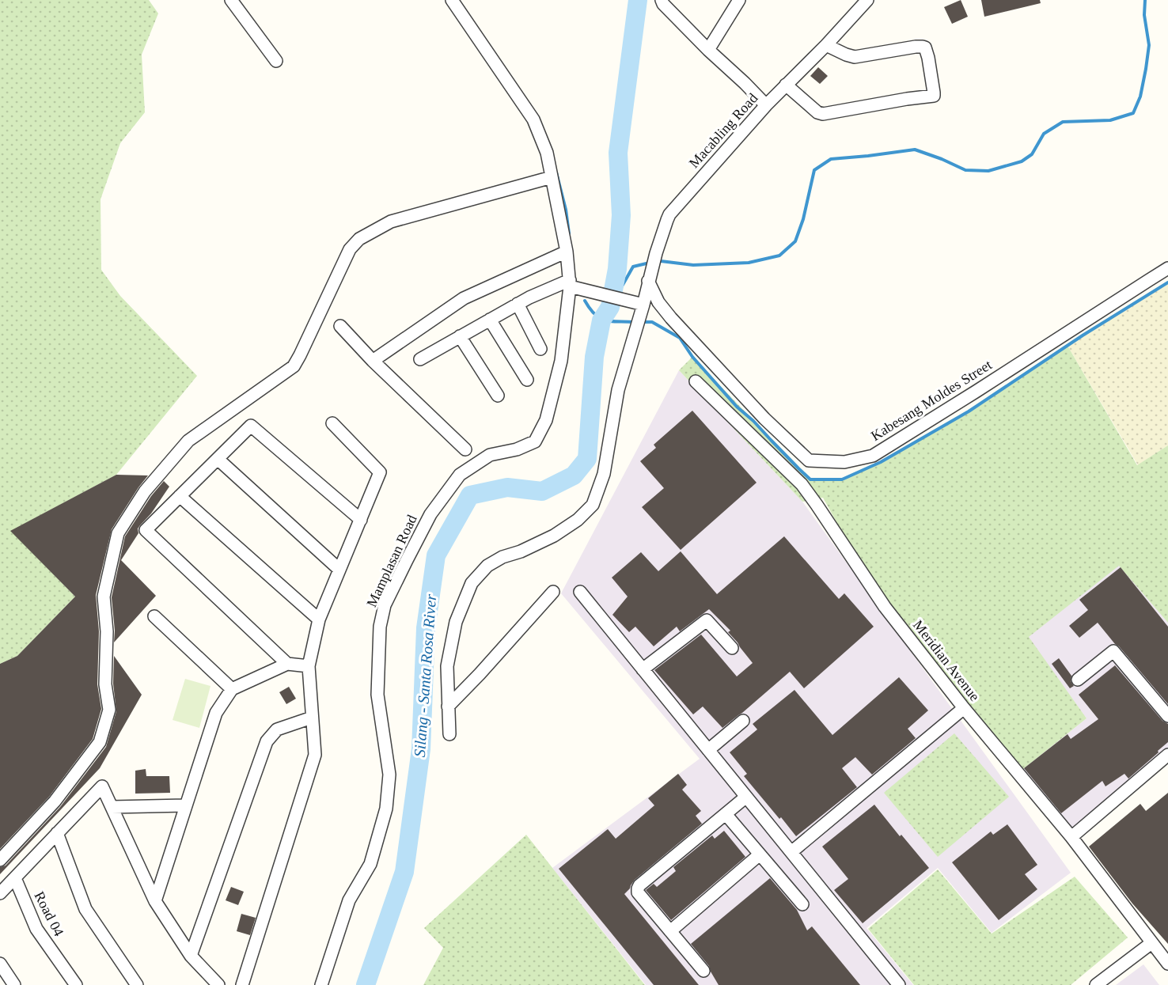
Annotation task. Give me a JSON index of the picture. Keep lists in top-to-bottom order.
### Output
{
  "streets": {
    "street": [
      "Macabling Road",
      "Kabesang Moldes Street",
      "Mamplasan Road",
      "Meridian Avenue",
      "Road 04"
    ]
  },
  "crossings": [
    ["Macabling Road", "Kabesang Moldes Street"]
  ],
  "water": ["Silang - Santa Rosa River"]
}
